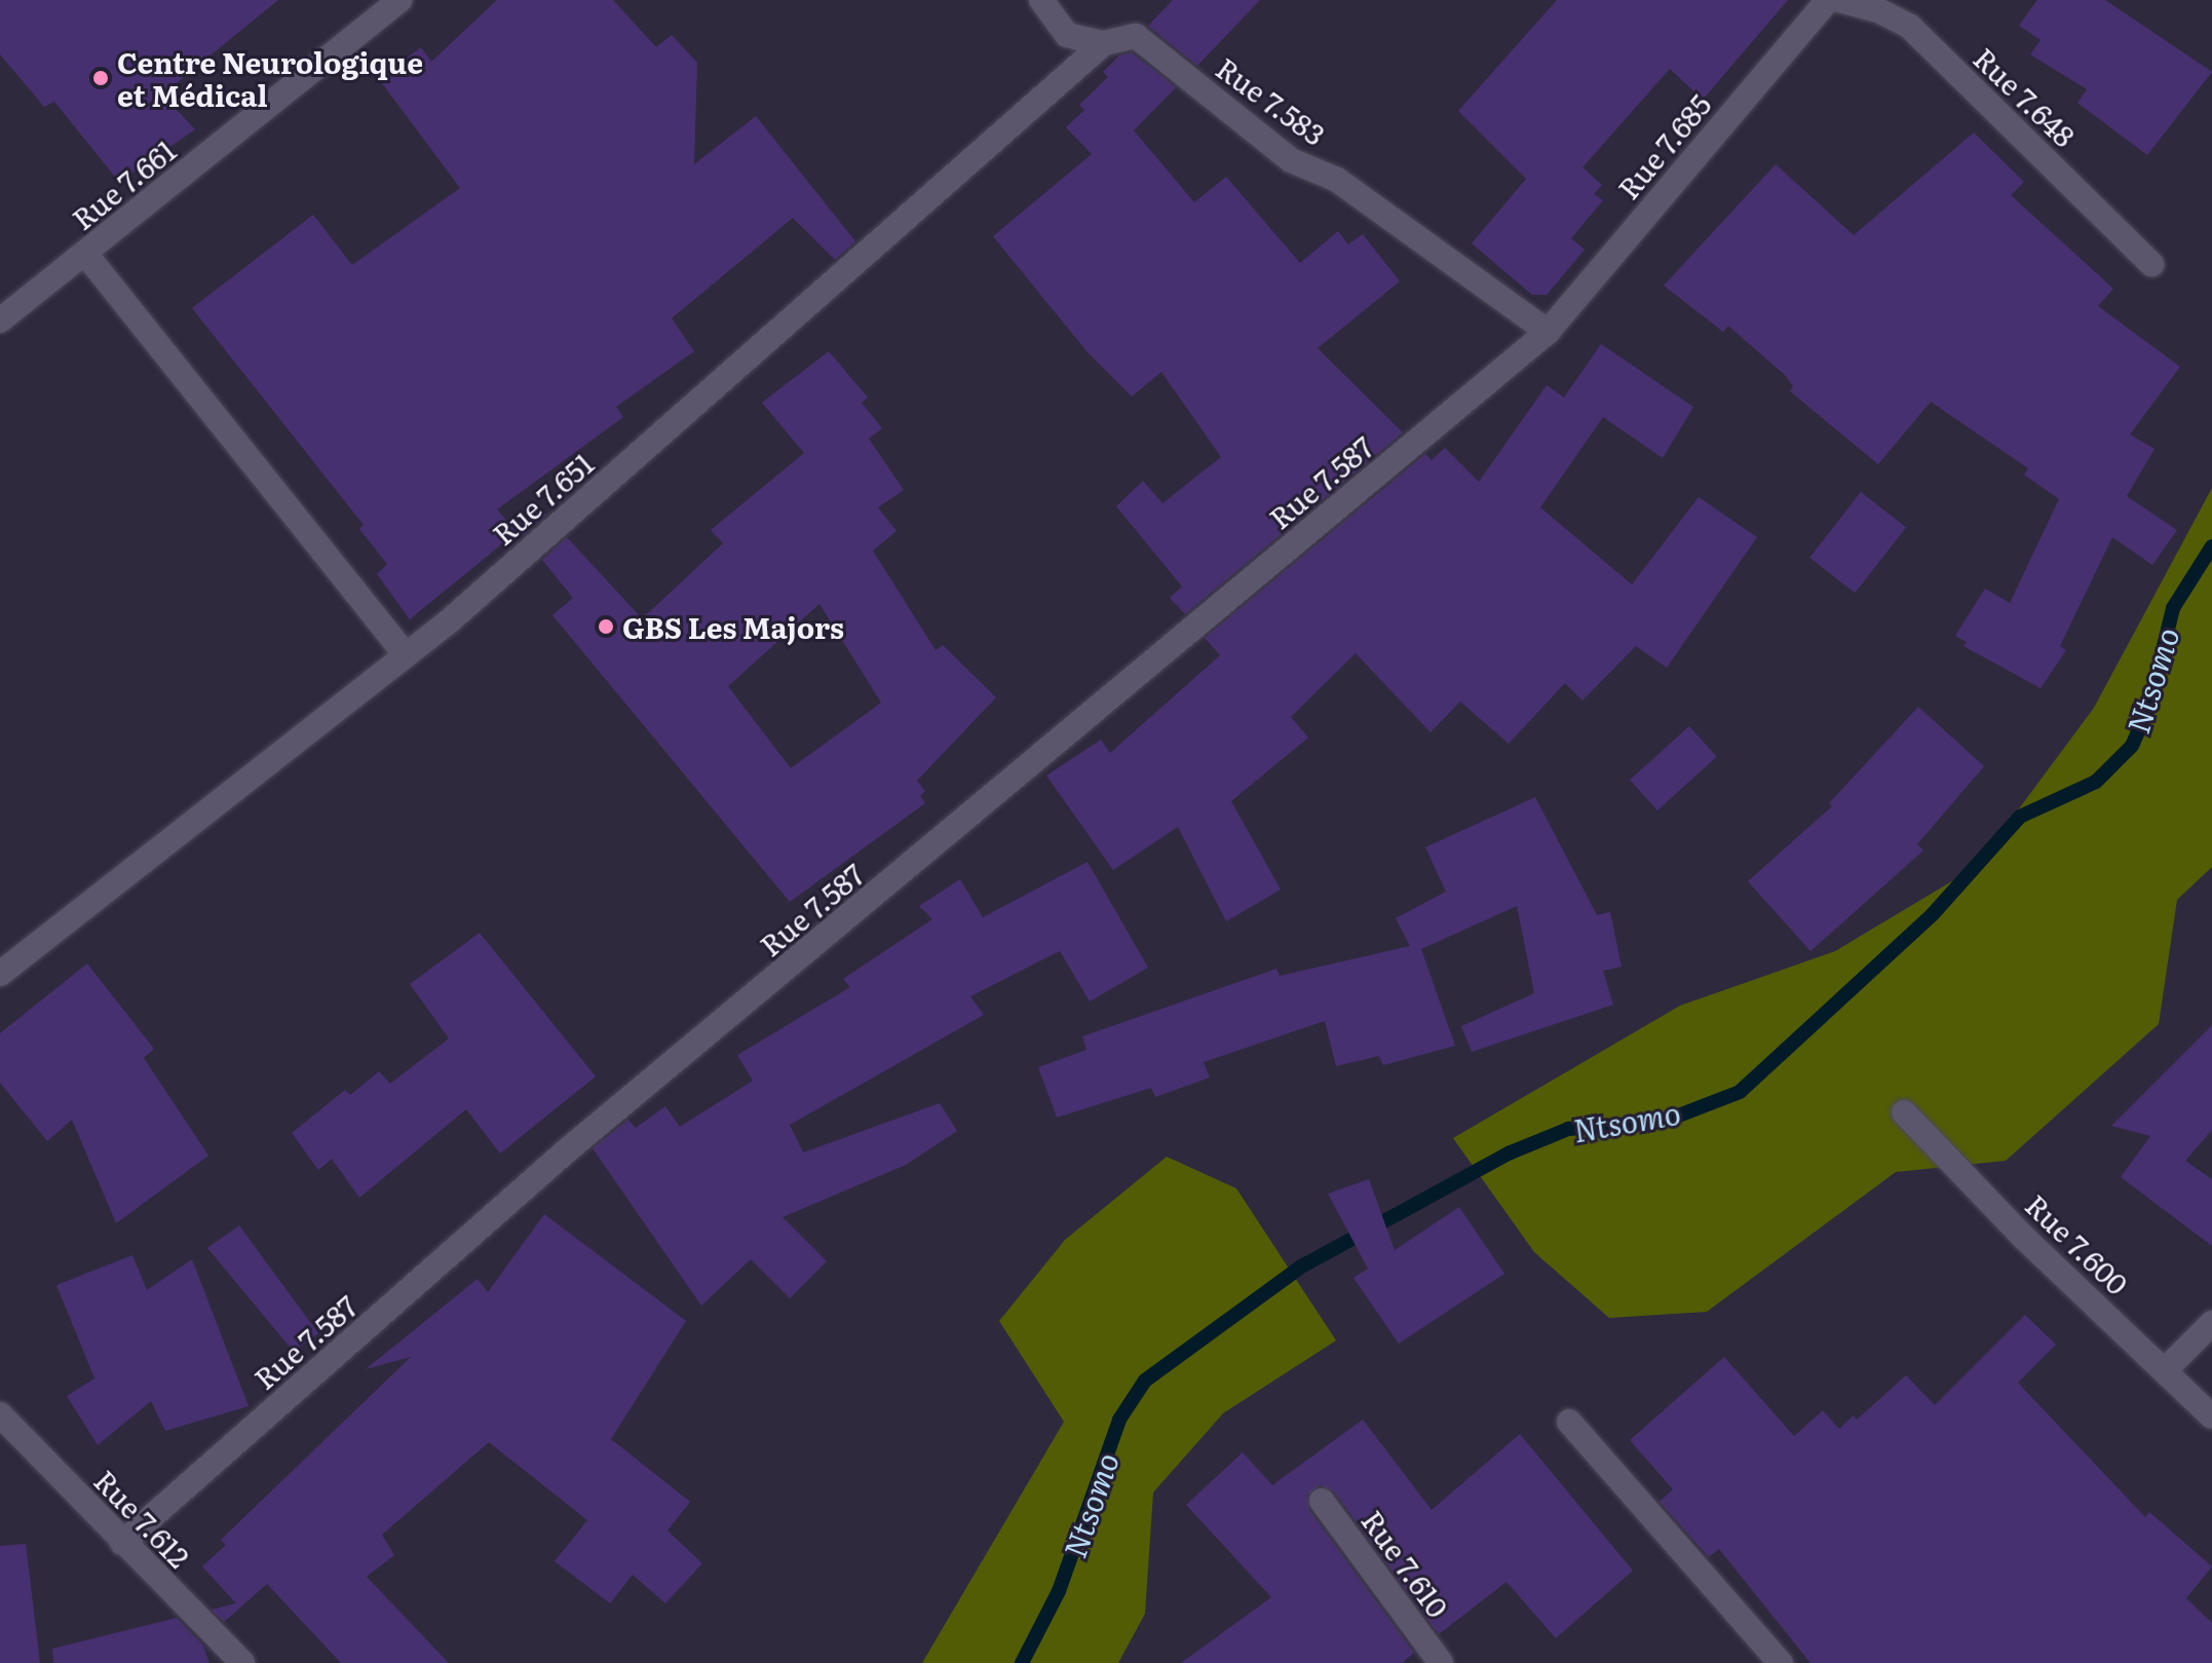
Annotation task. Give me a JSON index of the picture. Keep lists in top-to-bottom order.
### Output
{
  "streets": {
    "street": [
      "Rue 7.648",
      "Rue 7.583",
      "Rue 7.685",
      "Rue 7.661",
      "Rue 7.587",
      "Rue 7.651",
      "Rue 7.600",
      "Rue 7.612",
      "Rue 7.610"
    ]
  },
  "crossings": [
    ["Rue 7.583", "Rue 7.685"],
    ["Rue 7.583", "Rue 7.587"],
    ["Rue 7.583", "Rue 7.651"],
    ["Rue 7.685", "Rue 7.587"],
    ["Rue 7.587", "Rue 7.612"]
  ],
  "water": ["Ntsomo"],
  "places": ["Centre Neurologique et Médical", "GBS Les Majors"]
}
